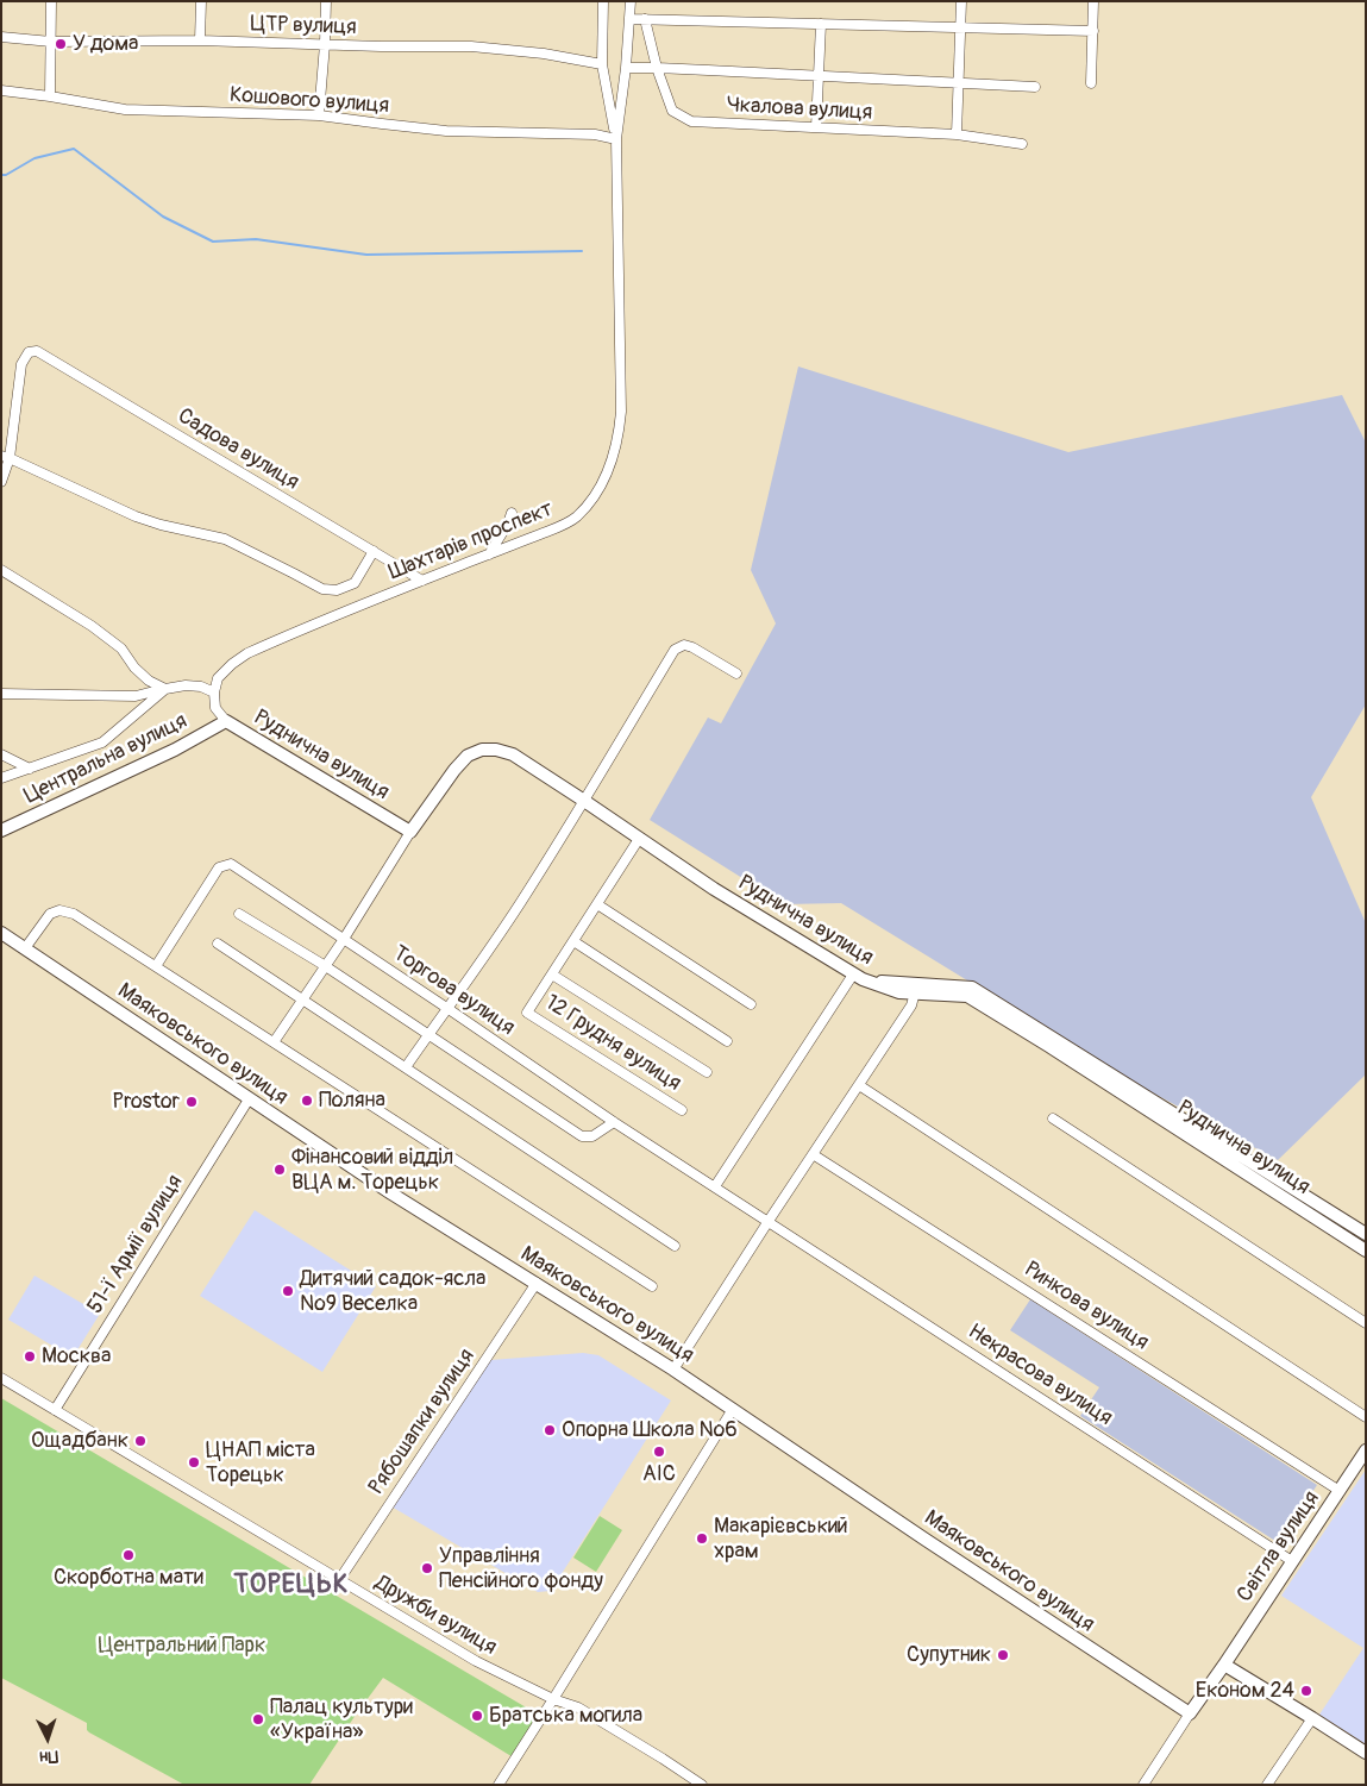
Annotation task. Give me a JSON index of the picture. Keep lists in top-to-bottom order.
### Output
{
  "streets": {
    "main road": [
      "Руднична вулиця",
      "Центральна вулиця",
      "Маяковського вулиця",
      "Світла вулиця"
    ],
    "street": [
      "ЦТР вулиця",
      "Кошового вулиця",
      "Чкалова вулиця",
      "Садова вулиця",
      "Шахтарів проспект",
      "Торгова вулиця",
      "12 Грудня вулиця",
      "51-ї Армії вулиця",
      "Ринкова вулиця",
      "Некрасова вулиця",
      "Рябошапки вулиця",
      "Дружби вулиця"
    ]
  },
  "crossings": [
    ["ЦТР вулиця", "Шахтарів проспект"],
    ["Кошового вулиця", "Шахтарів проспект"],
    ["Садова вулиця", "Шахтарів проспект"],
    ["Шахтарів проспект", "Руднична вулиця"],
    ["Руднична вулиця", "Центральна вулиця"],
    ["Руднична вулиця", "Торгова вулиця"],
    ["Руднична вулиця", "12 Грудня вулиця"],
    ["Торгова вулиця", "Некрасова вулиця"],
    ["Маяковського вулиця", "51-ї Армії вулиця"],
    ["Маяковського вулиця", "Рябошапки вулиця"],
    ["Маяковського вулиця", "Світла вулиця"],
    ["51-ї Армії вулиця", "Дружби вулиця"],
    ["Ринкова вулиця", "Світла вулиця"],
    ["Некрасова вулиця", "Світла вулиця"],
    ["Рябошапки вулиця", "Дружби вулиця"]
  ],
  "districts": ["ТОРЕЦЬК"],
  "parks": ["Центральний Парк"],
  "places": [
    "У дома",
    "Поляна",
    "Prostor",
    "Фінансовий відділ ВЦА м. Торецьк",
    "Дитячий садок-ясла №9 Веселка",
    "Москва",
    "Опорна Школа №6",
    "Ощадбанк",
    "АІС",
    "ЦНАП міста Торецьк",
    "Макарієвський храм",
    "Скорботна мати",
    "Управління Пенсійного фонду",
    "Супутник",
    "Економ 24",
    "Братська мoгила",
    "Палац культури «Україна»"
  ],
  "north": "bottom"
}
